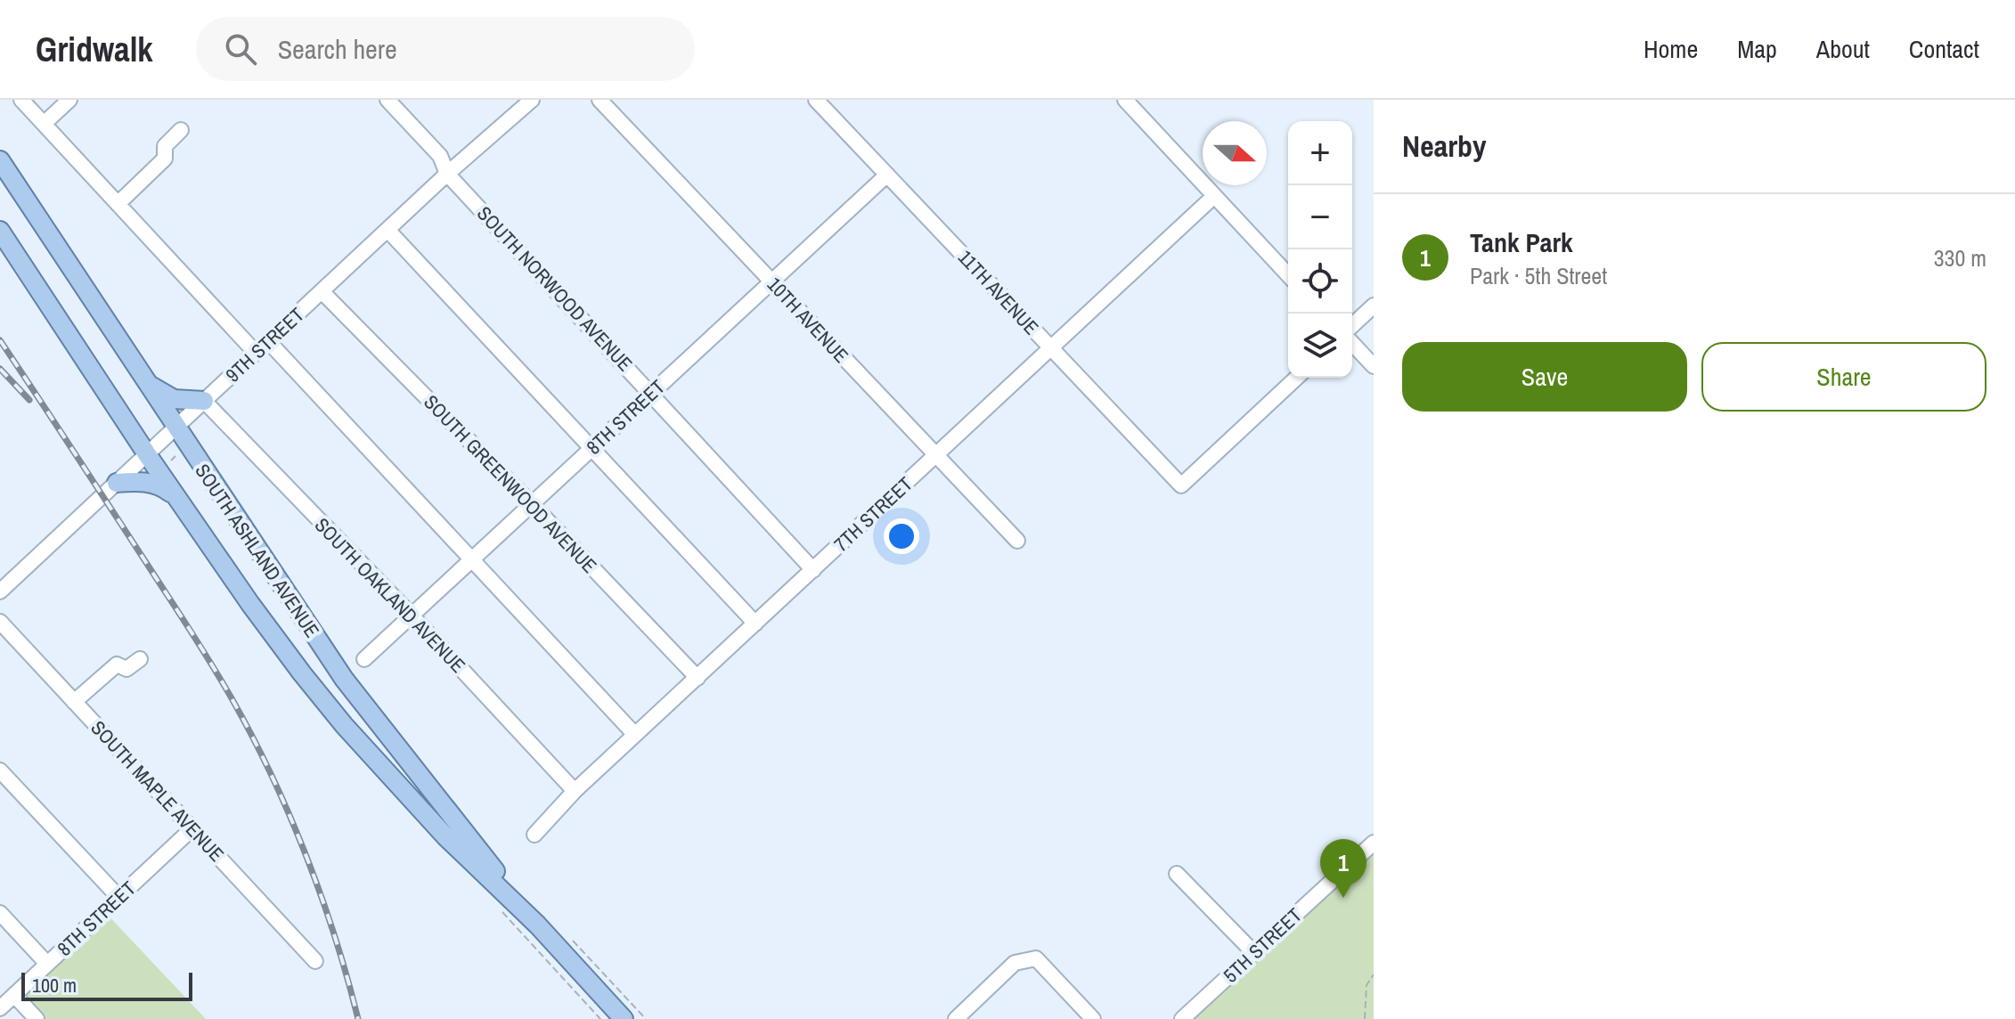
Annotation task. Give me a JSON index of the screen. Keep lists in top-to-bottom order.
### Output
{
  "streets": {
    "main road": ["SOUTH ASHLAND AVENUE"],
    "street": [
      "SOUTH NORWOOD AVENUE",
      "11TH AVENUE",
      "10TH AVENUE",
      "9TH STREET",
      "8TH STREET",
      "SOUTH GREENWOOD AVENUE",
      "7TH STREET",
      "SOUTH OAKLAND AVENUE",
      "SOUTH MAPLE AVENUE",
      "5TH STREET"
    ]
  },
  "crossings": [
    ["SOUTH NORWOOD AVENUE", "9TH STREET"],
    ["SOUTH NORWOOD AVENUE", "8TH STREET"],
    ["SOUTH NORWOOD AVENUE", "7TH STREET"],
    ["11TH AVENUE", "8TH STREET"],
    ["11TH AVENUE", "7TH STREET"],
    ["10TH AVENUE", "8TH STREET"],
    ["10TH AVENUE", "7TH STREET"],
    ["9TH STREET", "SOUTH GREENWOOD AVENUE"],
    ["9TH STREET", "SOUTH ASHLAND AVENUE"],
    ["9TH STREET", "SOUTH OAKLAND AVENUE"],
    ["8TH STREET", "SOUTH GREENWOOD AVENUE"],
    ["8TH STREET", "SOUTH OAKLAND AVENUE"],
    ["8TH STREET", "SOUTH MAPLE AVENUE"],
    ["SOUTH GREENWOOD AVENUE", "7TH STREET"],
    ["7TH STREET", "SOUTH OAKLAND AVENUE"]
  ],
  "scale_bar": "100 m",
  "north": "right",
  "page": {
    "header": "Gridwalk",
    "search": "Search here",
    "nav": [
      "Home",
      "Map",
      "About",
      "Contact"
    ],
    "heading": "Nearby",
    "map_buttons": ["+", "−"],
    "list": [
      {
        "mark": "1",
        "name": "Tank Park",
        "note": "Park · 5th Street",
        "value": "330 m"
      }
    ],
    "buttons": ["Save", "Share"],
    "pins": "1",
    "scale": "100 m"
  }
}
